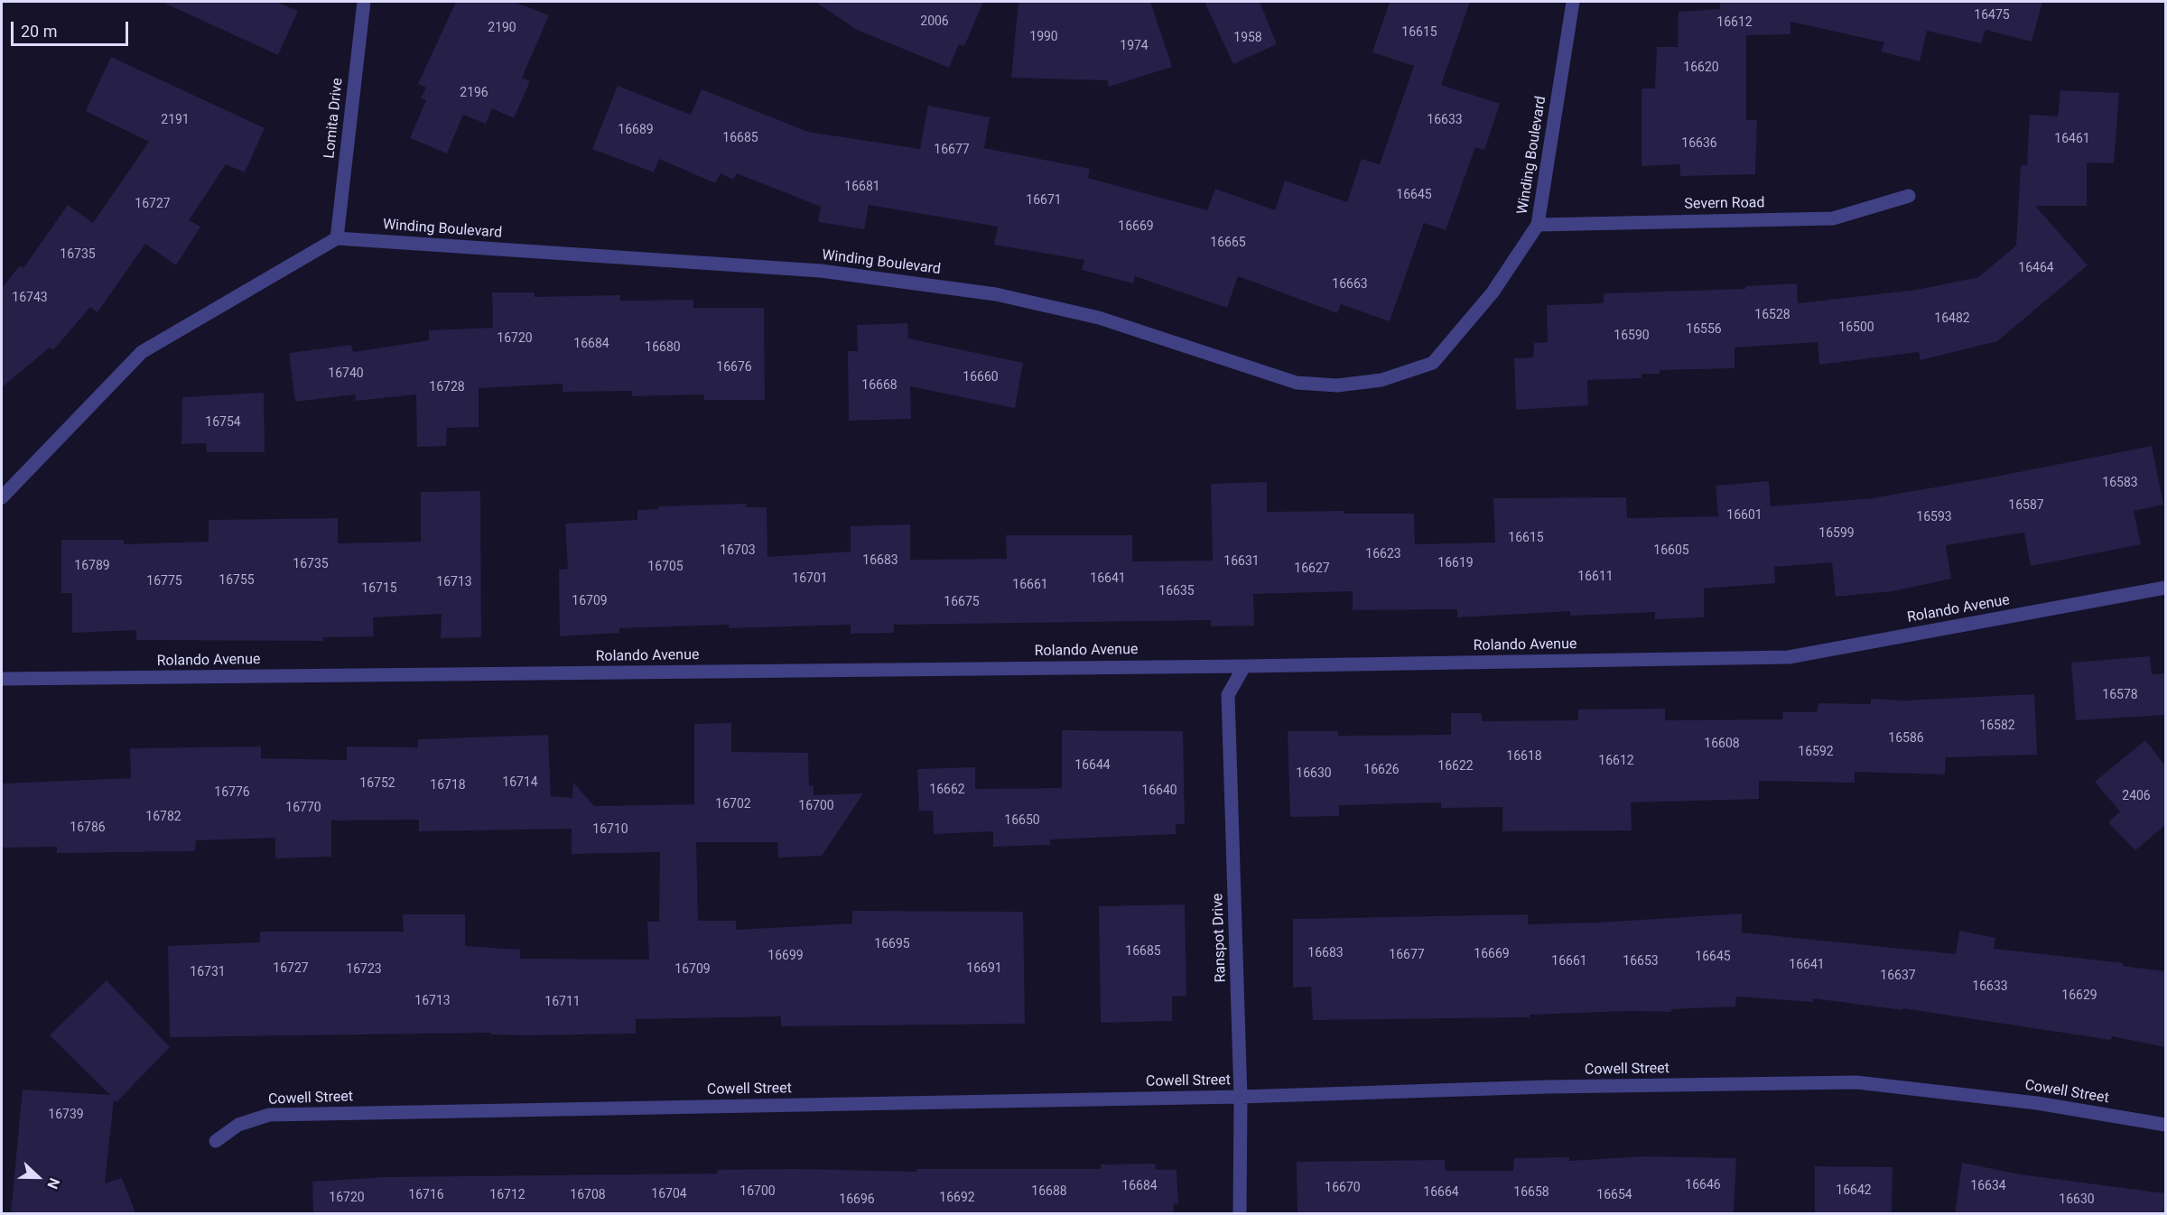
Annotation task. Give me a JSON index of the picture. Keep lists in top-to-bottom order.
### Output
{
  "streets": {
    "street": [
      "Lomita Drive",
      "Winding Boulevard",
      "Severn Road",
      "Rolando Avenue",
      "Ranspot Drive",
      "Cowell Street"
    ]
  },
  "crossings": [
    ["Lomita Drive", "Winding Boulevard"],
    ["Winding Boulevard", "Severn Road"],
    ["Rolando Avenue", "Ranspot Drive"],
    ["Ranspot Drive", "Cowell Street"]
  ],
  "house_numbers": [
    "16475",
    "2006",
    "16612",
    "2190",
    "16615",
    "1990",
    "1958",
    "1974",
    "16620",
    "2196",
    "2191",
    "16633",
    "16689",
    "16685",
    "16461",
    "16636",
    "16677",
    "16681",
    "16645",
    "16671",
    "16727",
    "16669",
    "16665",
    "16735",
    "16464",
    "16663",
    "16743",
    "16528",
    "16482",
    "16500",
    "16556",
    "16590",
    "16720",
    "16684",
    "16680",
    "16676",
    "16740",
    "16660",
    "16668",
    "16728",
    "16754",
    "16583",
    "16587",
    "16601",
    "16593",
    "16599",
    "16615",
    "16703",
    "16605",
    "16623",
    "16683",
    "16631",
    "16619",
    "16735",
    "16789",
    "16705",
    "16627",
    "16611",
    "16701",
    "16641",
    "16755",
    "16775",
    "16713",
    "16661",
    "16715",
    "16635",
    "16709",
    "16675",
    "16578",
    "16582",
    "16586",
    "16608",
    "16592",
    "16618",
    "16612",
    "16644",
    "16622",
    "16626",
    "16630",
    "16714",
    "16752",
    "16718",
    "16662",
    "16640",
    "16776",
    "2406",
    "16702",
    "16700",
    "16770",
    "16782",
    "16650",
    "16786",
    "16710",
    "16695",
    "16685",
    "16683",
    "16669",
    "16677",
    "16699",
    "16645",
    "16661",
    "16653",
    "16641",
    "16727",
    "16691",
    "16723",
    "16709",
    "16731",
    "16637",
    "16633",
    "16629",
    "16713",
    "16711",
    "16739",
    "16646",
    "16684",
    "16634",
    "16670",
    "16642",
    "16700",
    "16688",
    "16664",
    "16658",
    "16704",
    "16716",
    "16712",
    "16708",
    "16654",
    "16720",
    "16692",
    "16696",
    "16630"
  ],
  "scale_bar": "20 m",
  "north": "right"
}
